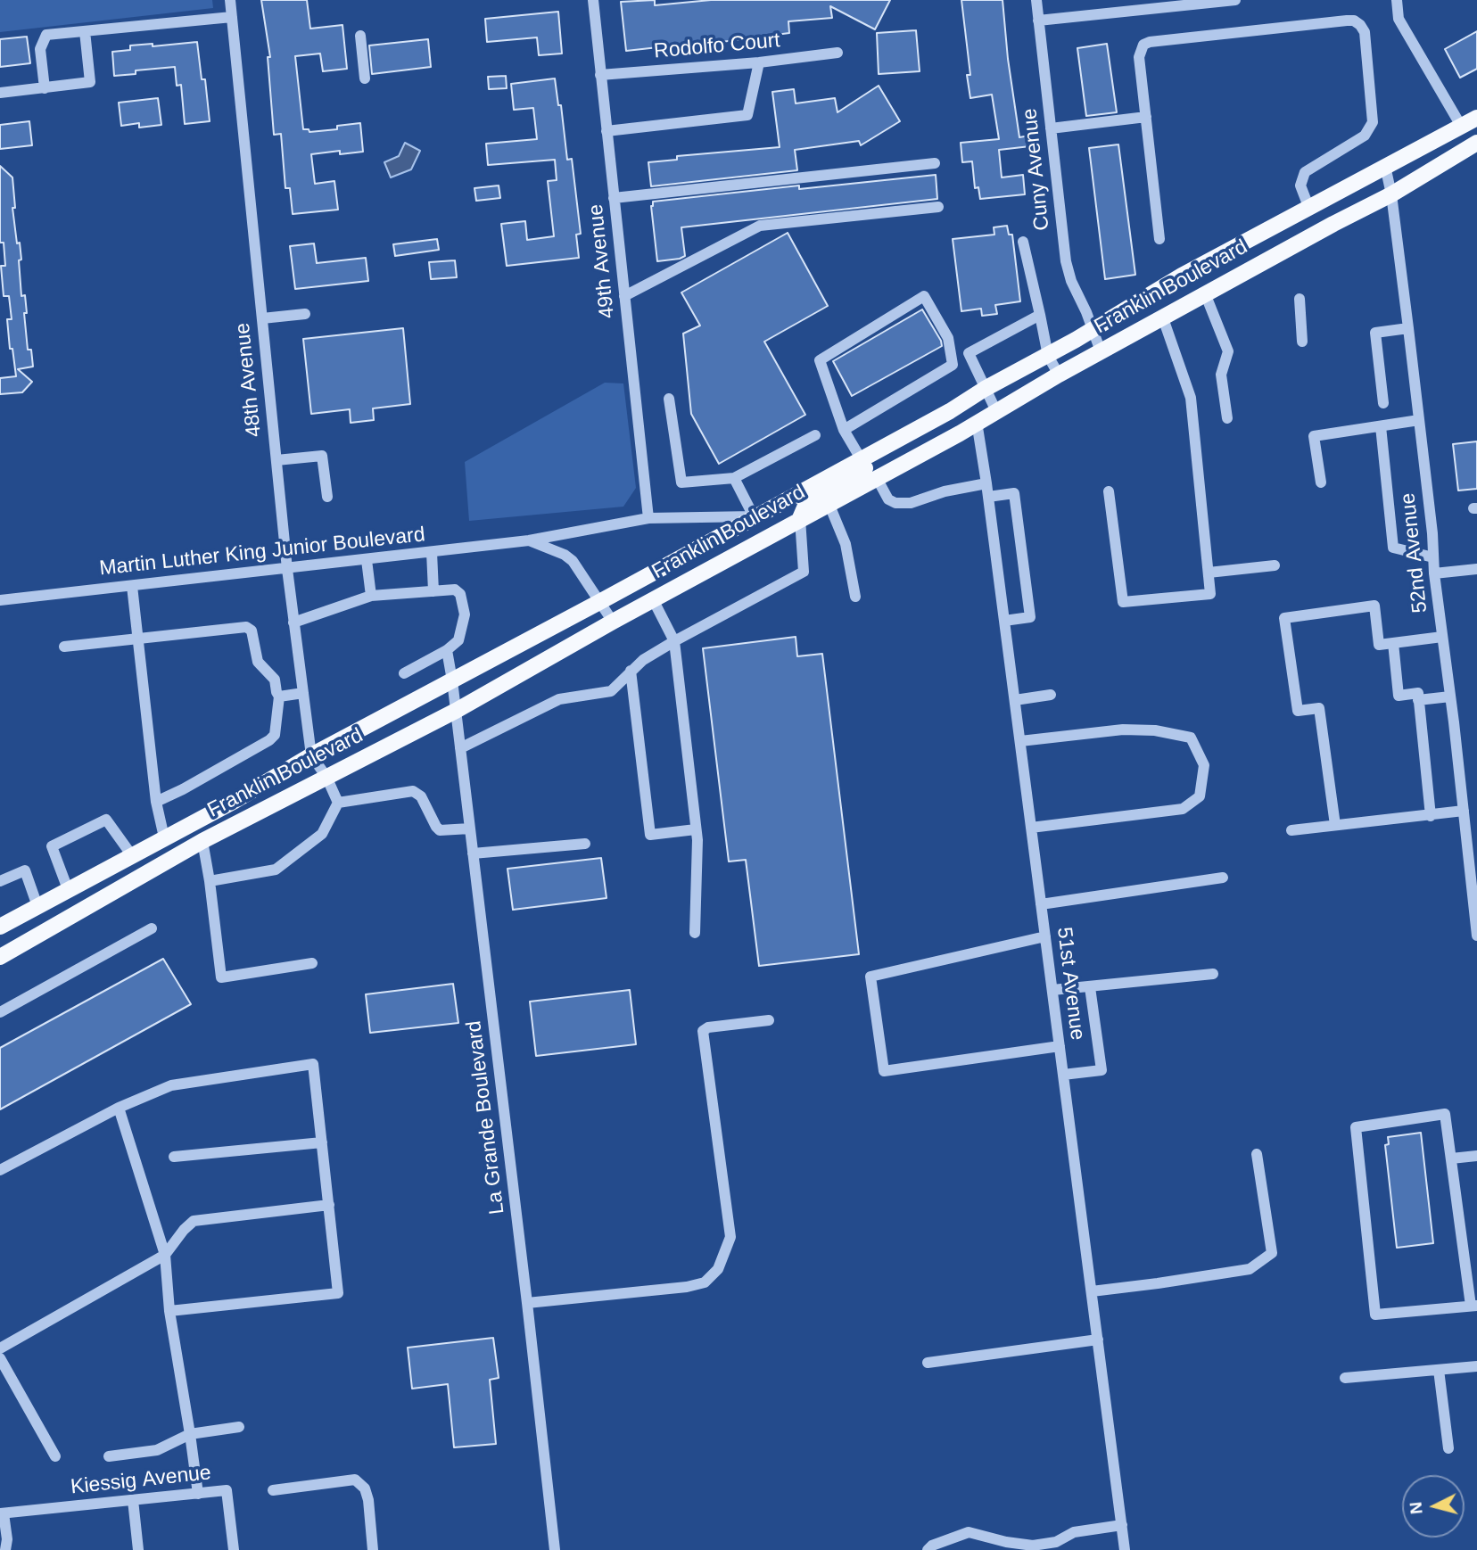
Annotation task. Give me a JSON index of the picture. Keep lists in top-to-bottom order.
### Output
{
  "streets": {
    "main road": ["Franklin Boulevard"],
    "street": [
      "Rodolfo Court",
      "Cuny Avenue",
      "49th Avenue",
      "48th Avenue",
      "Martin Luther King Junior Boulevard",
      "52nd Avenue",
      "51st Avenue",
      "La Grande Boulevard",
      "Kiessig Avenue"
    ]
  },
  "crossings": [
    ["Rodolfo Court", "49th Avenue"],
    ["Cuny Avenue", "Franklin Boulevard"],
    ["49th Avenue", "Martin Luther King Junior Boulevard"],
    ["Franklin Boulevard", "48th Avenue"],
    ["Franklin Boulevard", "Martin Luther King Junior Boulevard"],
    ["Franklin Boulevard", "52nd Avenue"],
    ["Franklin Boulevard", "51st Avenue"],
    ["Franklin Boulevard", "La Grande Boulevard"],
    ["48th Avenue", "Martin Luther King Junior Boulevard"]
  ],
  "north": "left"
}
